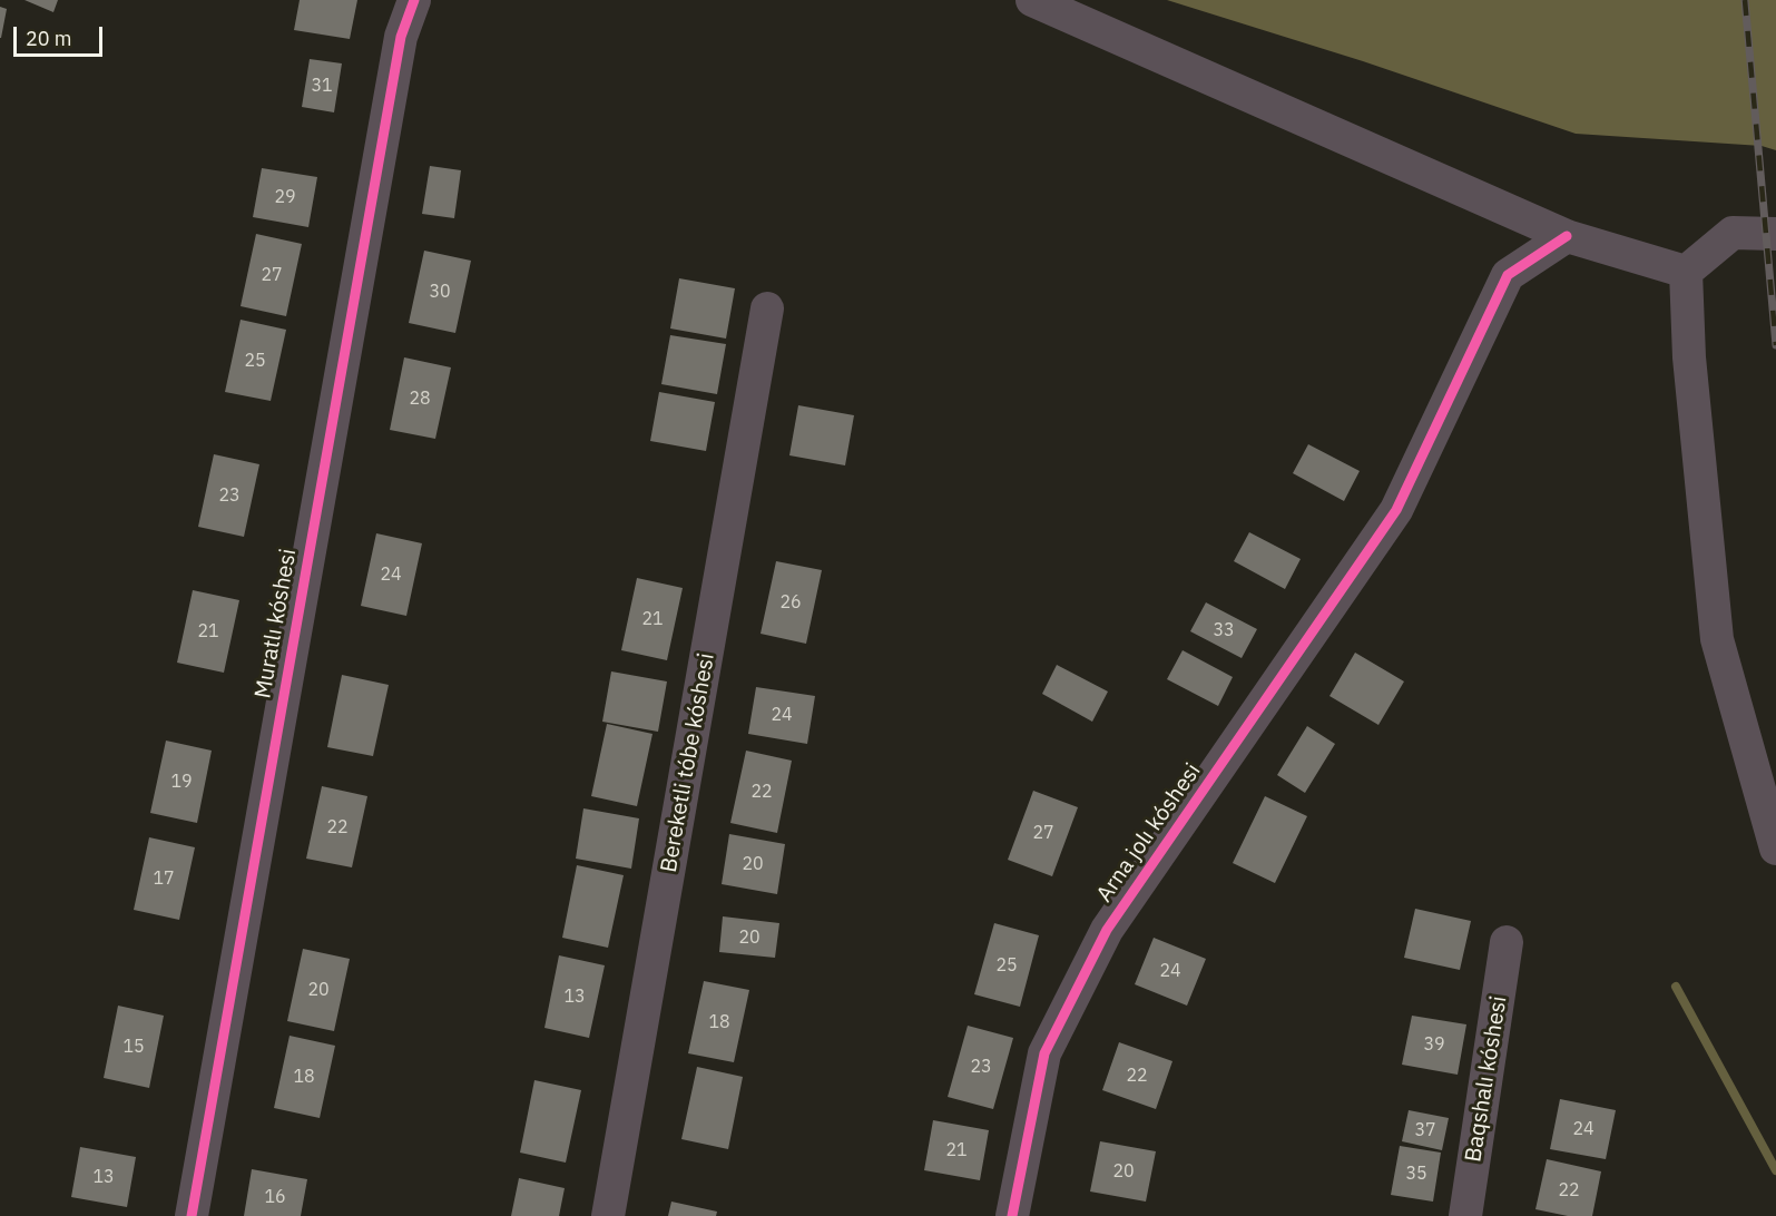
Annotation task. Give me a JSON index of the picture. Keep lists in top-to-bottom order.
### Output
{
  "streets": {
    "street": [
      "Muratlı kóshesi",
      "Bereketli tóbe kóshesi",
      "Arna jolı kóshesi",
      "Baqshalı kóshesi"
    ]
  },
  "house_numbers": [
    "31",
    "29",
    "27",
    "30",
    "25",
    "28",
    "23",
    "24",
    "26",
    "21",
    "33",
    "21",
    "24",
    "19",
    "22",
    "22",
    "27",
    "20",
    "17",
    "20",
    "25",
    "24",
    "20",
    "13",
    "18",
    "39",
    "15",
    "23",
    "22",
    "18",
    "24",
    "37",
    "21",
    "20",
    "35",
    "13",
    "22",
    "16"
  ],
  "scale_bar": "20 m"
}
